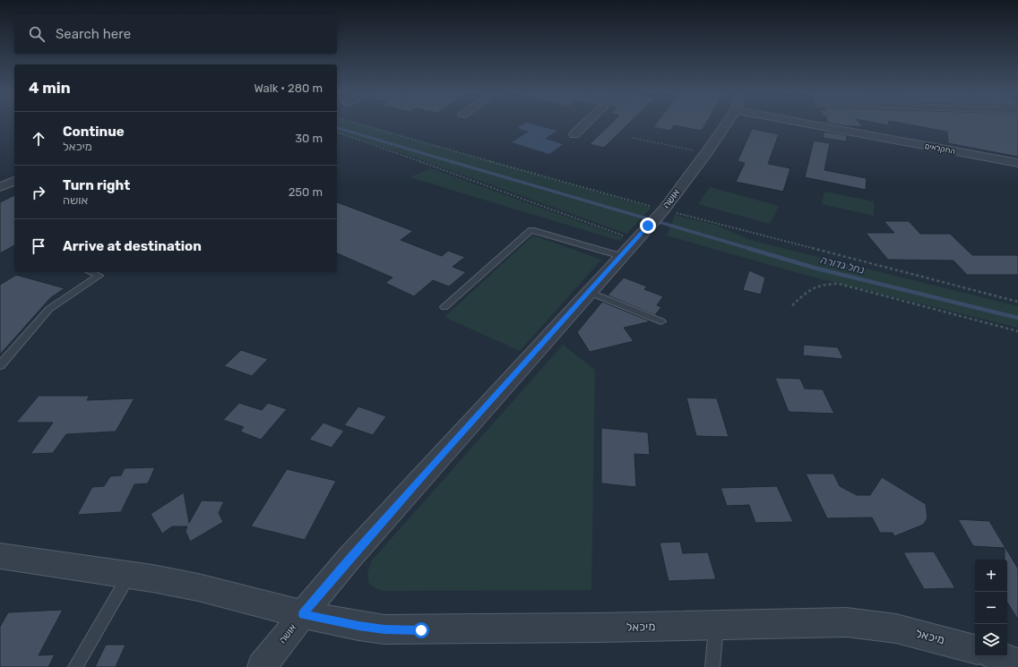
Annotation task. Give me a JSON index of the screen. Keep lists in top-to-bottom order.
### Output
{
  "streets": {
    "street": ["החקלאים", "אושה", "מיכאל"]
  },
  "crossings": [
    ["אושה", "מיכאל"]
  ],
  "water": ["נחל גדורה"],
  "page": {
    "search": "Search here",
    "heading": ["4 min", "Walk · 280 m"],
    "list": [
      ["Continue", "מיכאל", "30 m"],
      ["Turn right", "אושה", "250 m"],
      "Arrive at destination"
    ],
    "map_buttons": ["+", "−"]
  }
}
